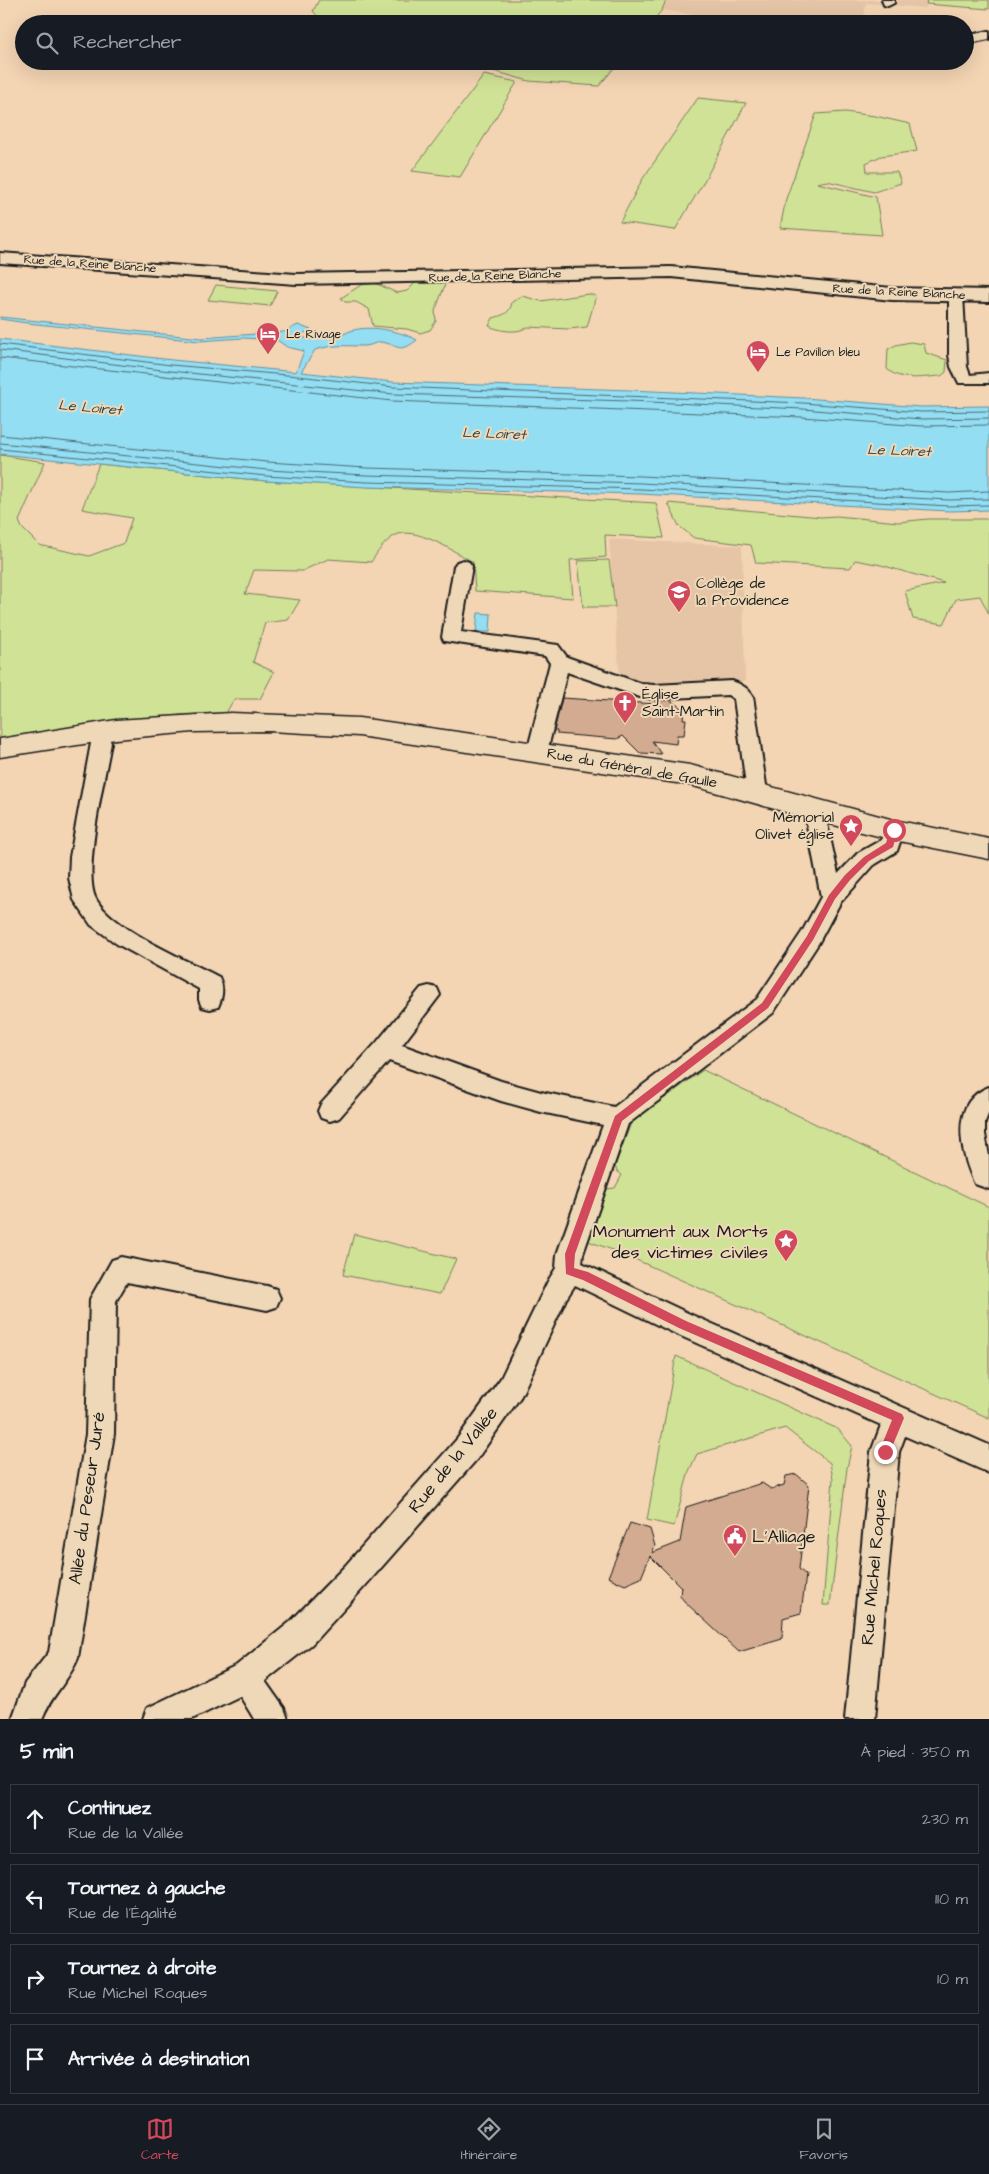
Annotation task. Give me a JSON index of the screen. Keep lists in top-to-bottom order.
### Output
{
  "streets": {
    "main road": ["Rue du Général de Gaulle"],
    "street": [
      "Rue de la Reine Blanche",
      "Rue de la Vallée",
      "Allée du Peseur Juré",
      "Rue Michel Roques"
    ]
  },
  "water": ["Le Loiret"],
  "places": {
    "hotel": ["Le Rivage", "Le Pavillon bleu"],
    "school or university": ["Collège de la Providence"],
    "church": ["Église Saint-Martin"],
    "place": ["Mémorial Olivet église", "Monument aux Morts des victimes civiles"],
    "public building": ["L'Alliage"]
  },
  "page": {
    "search": "Rechercher",
    "heading": ["5 min", "À pied · 350 m"],
    "list": [
      ["Continuez", "Rue de la Vallée", "230 m"],
      ["Tournez à gauche", "Rue de l'Égalité", "110 m"],
      ["Tournez à droite", "Rue Michel Roques", "10 m"],
      "Arrivée à destination"
    ],
    "nav": ["Carte", "Itinéraire", "Favoris"]
  }
}
